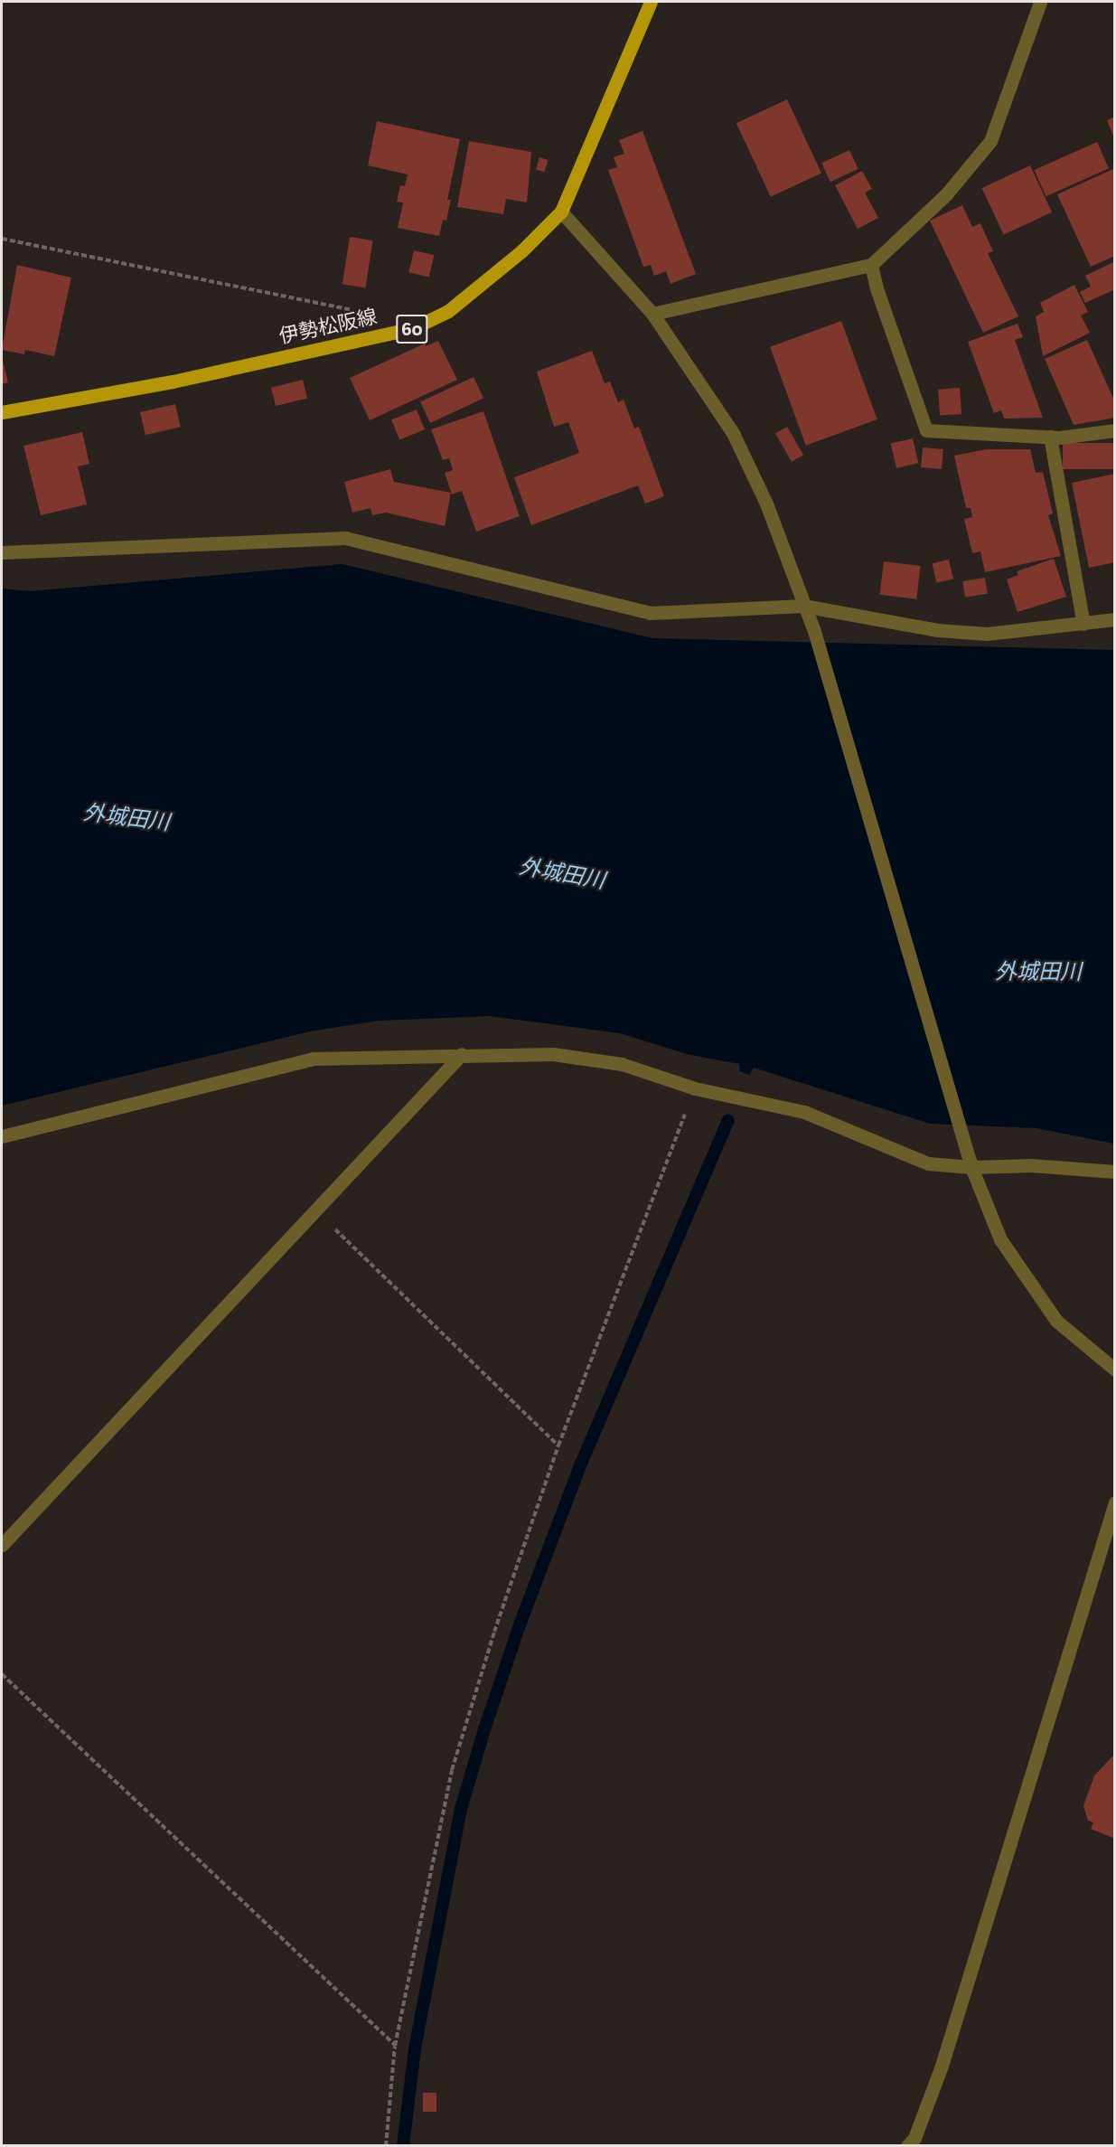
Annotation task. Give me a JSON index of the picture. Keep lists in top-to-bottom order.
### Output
{
  "streets": {
    "main road": ["伊勢松阪線", "60"]
  },
  "water": ["外城田川"]
}
